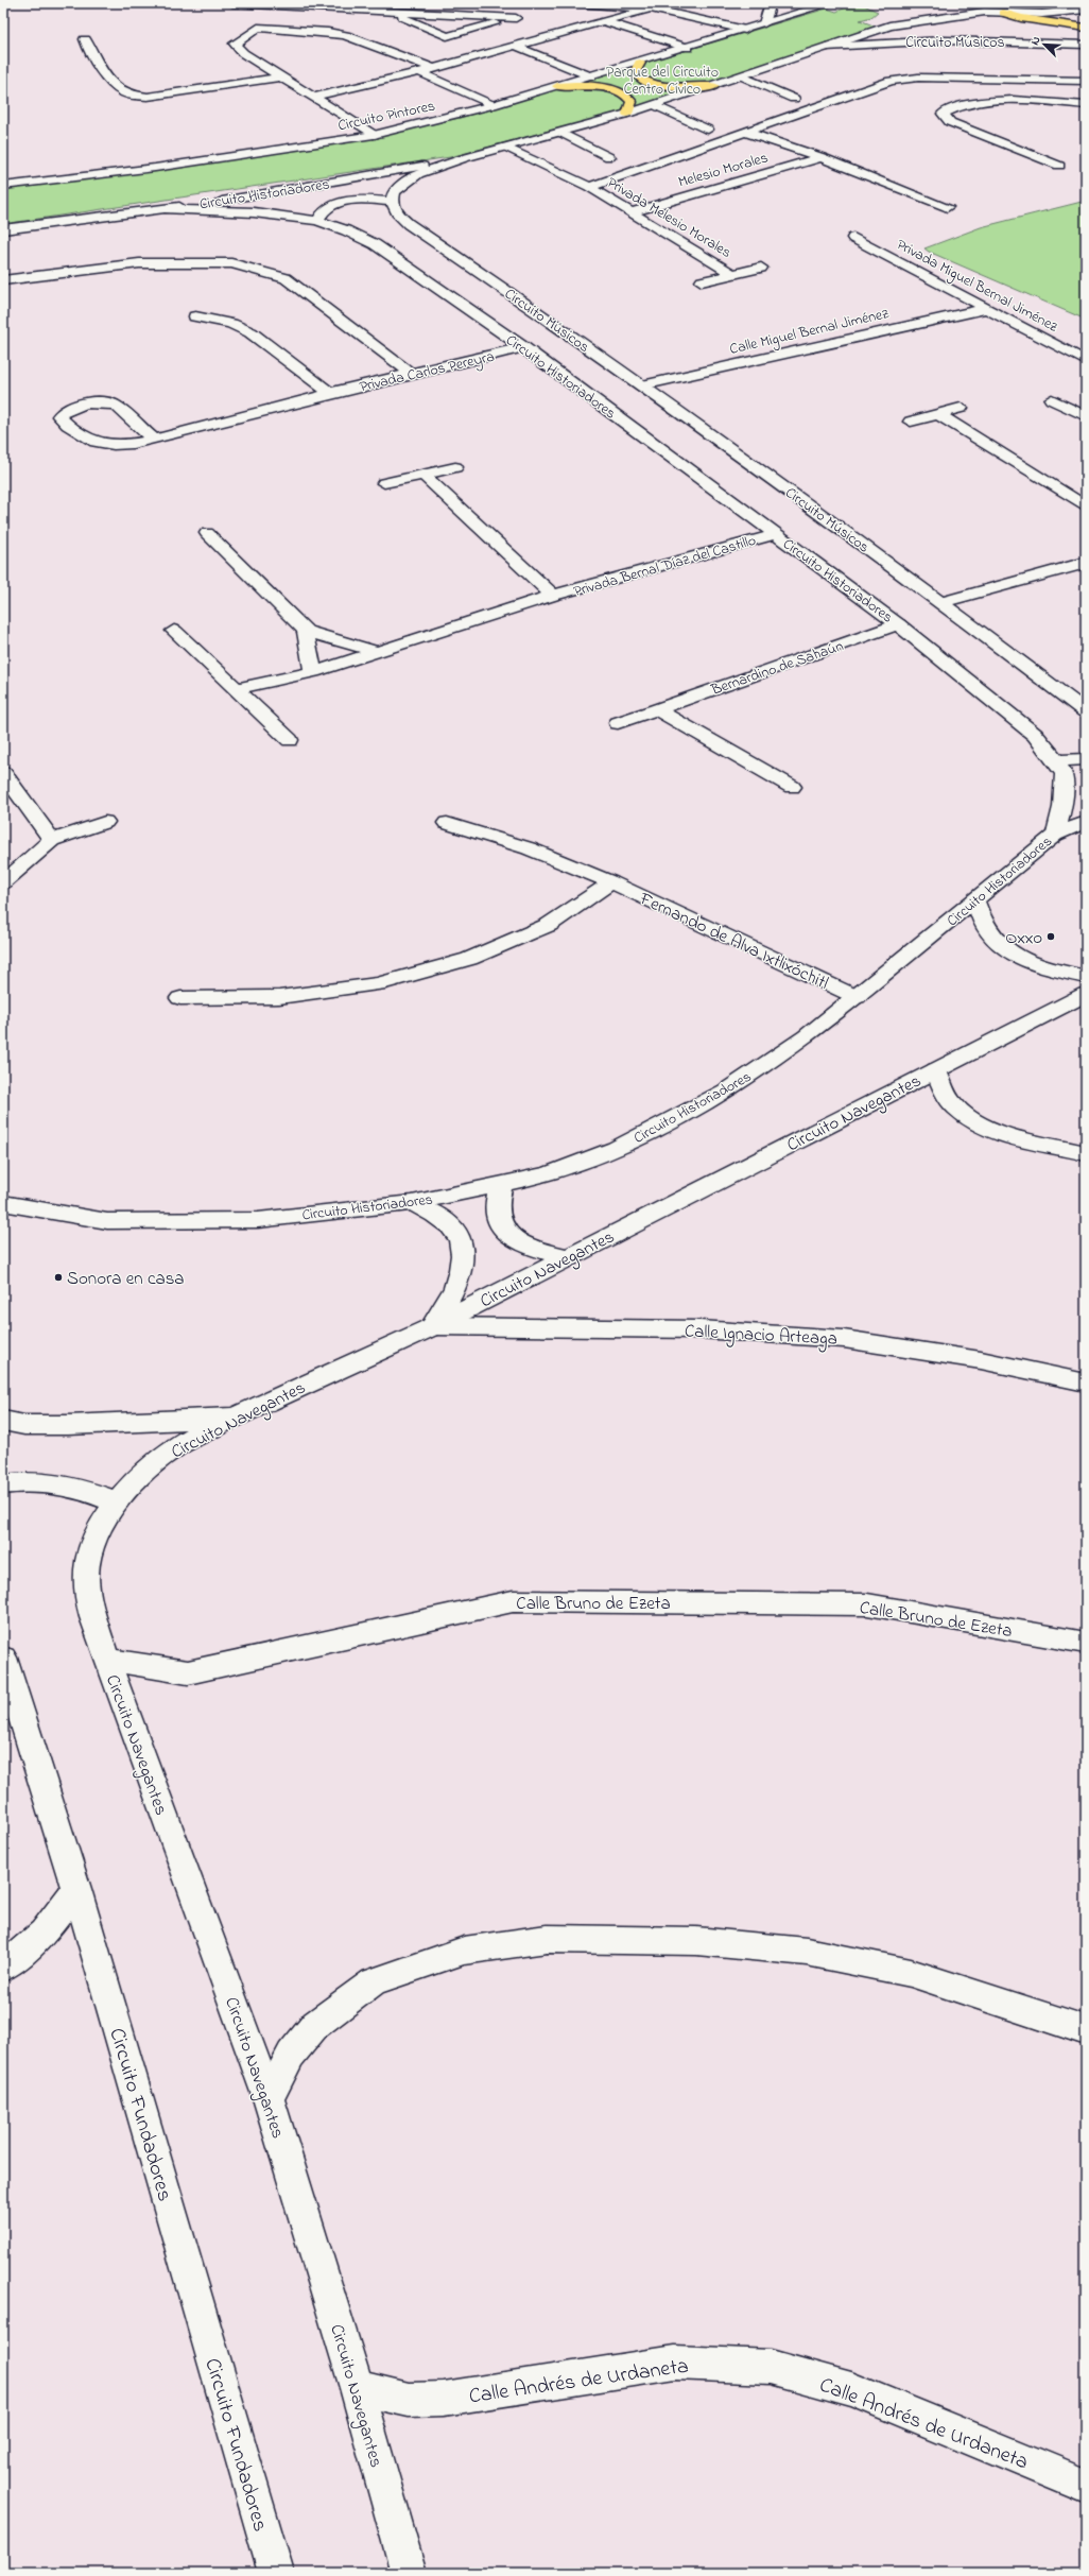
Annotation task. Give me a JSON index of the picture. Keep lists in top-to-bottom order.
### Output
{
  "streets": {
    "street": [
      "Circuito Músicos",
      "Circuito Pintores",
      "Melesio Morales",
      "Circuito Historiadores",
      "Privada Melesio Morales",
      "Privada Miguel Bernal Jiménez",
      "Calle Miguel Bernal Jiménez",
      "Privada Carlos Pereyra",
      "Privada Bernal Díaz del Castillo",
      "Bernardino de Sahaún",
      "Fernando de Alva Ixtlixóchitl",
      "Circuito Navegantes",
      "Calle Ignacio Arteaga",
      "Calle Bruno de Ezeta",
      "Circuito Fundadores",
      "Calle Andrés de Urdaneta"
    ]
  },
  "crossings": [
    ["Circuito Músicos", "Circuito Historiadores"],
    ["Circuito Músicos", "Privada Melesio Morales"],
    ["Circuito Músicos", "Calle Miguel Bernal Jiménez"],
    ["Melesio Morales", "Privada Melesio Morales"],
    ["Circuito Historiadores", "Privada Carlos Pereyra"],
    ["Circuito Historiadores", "Privada Bernal Díaz del Castillo"],
    ["Circuito Historiadores", "Bernardino de Sahaún"],
    ["Circuito Historiadores", "Fernando de Alva Ixtlixóchitl"],
    ["Privada Miguel Bernal Jiménez", "Calle Miguel Bernal Jiménez"],
    ["Circuito Navegantes", "Calle Ignacio Arteaga"],
    ["Circuito Navegantes", "Calle Bruno de Ezeta"],
    ["Circuito Navegantes", "Calle Andrés de Urdaneta"]
  ],
  "parks": ["Parque del Circuito Centro Cívico"],
  "places": ["Oxxo", "Sonora en casa"],
  "north": "top left"
}
